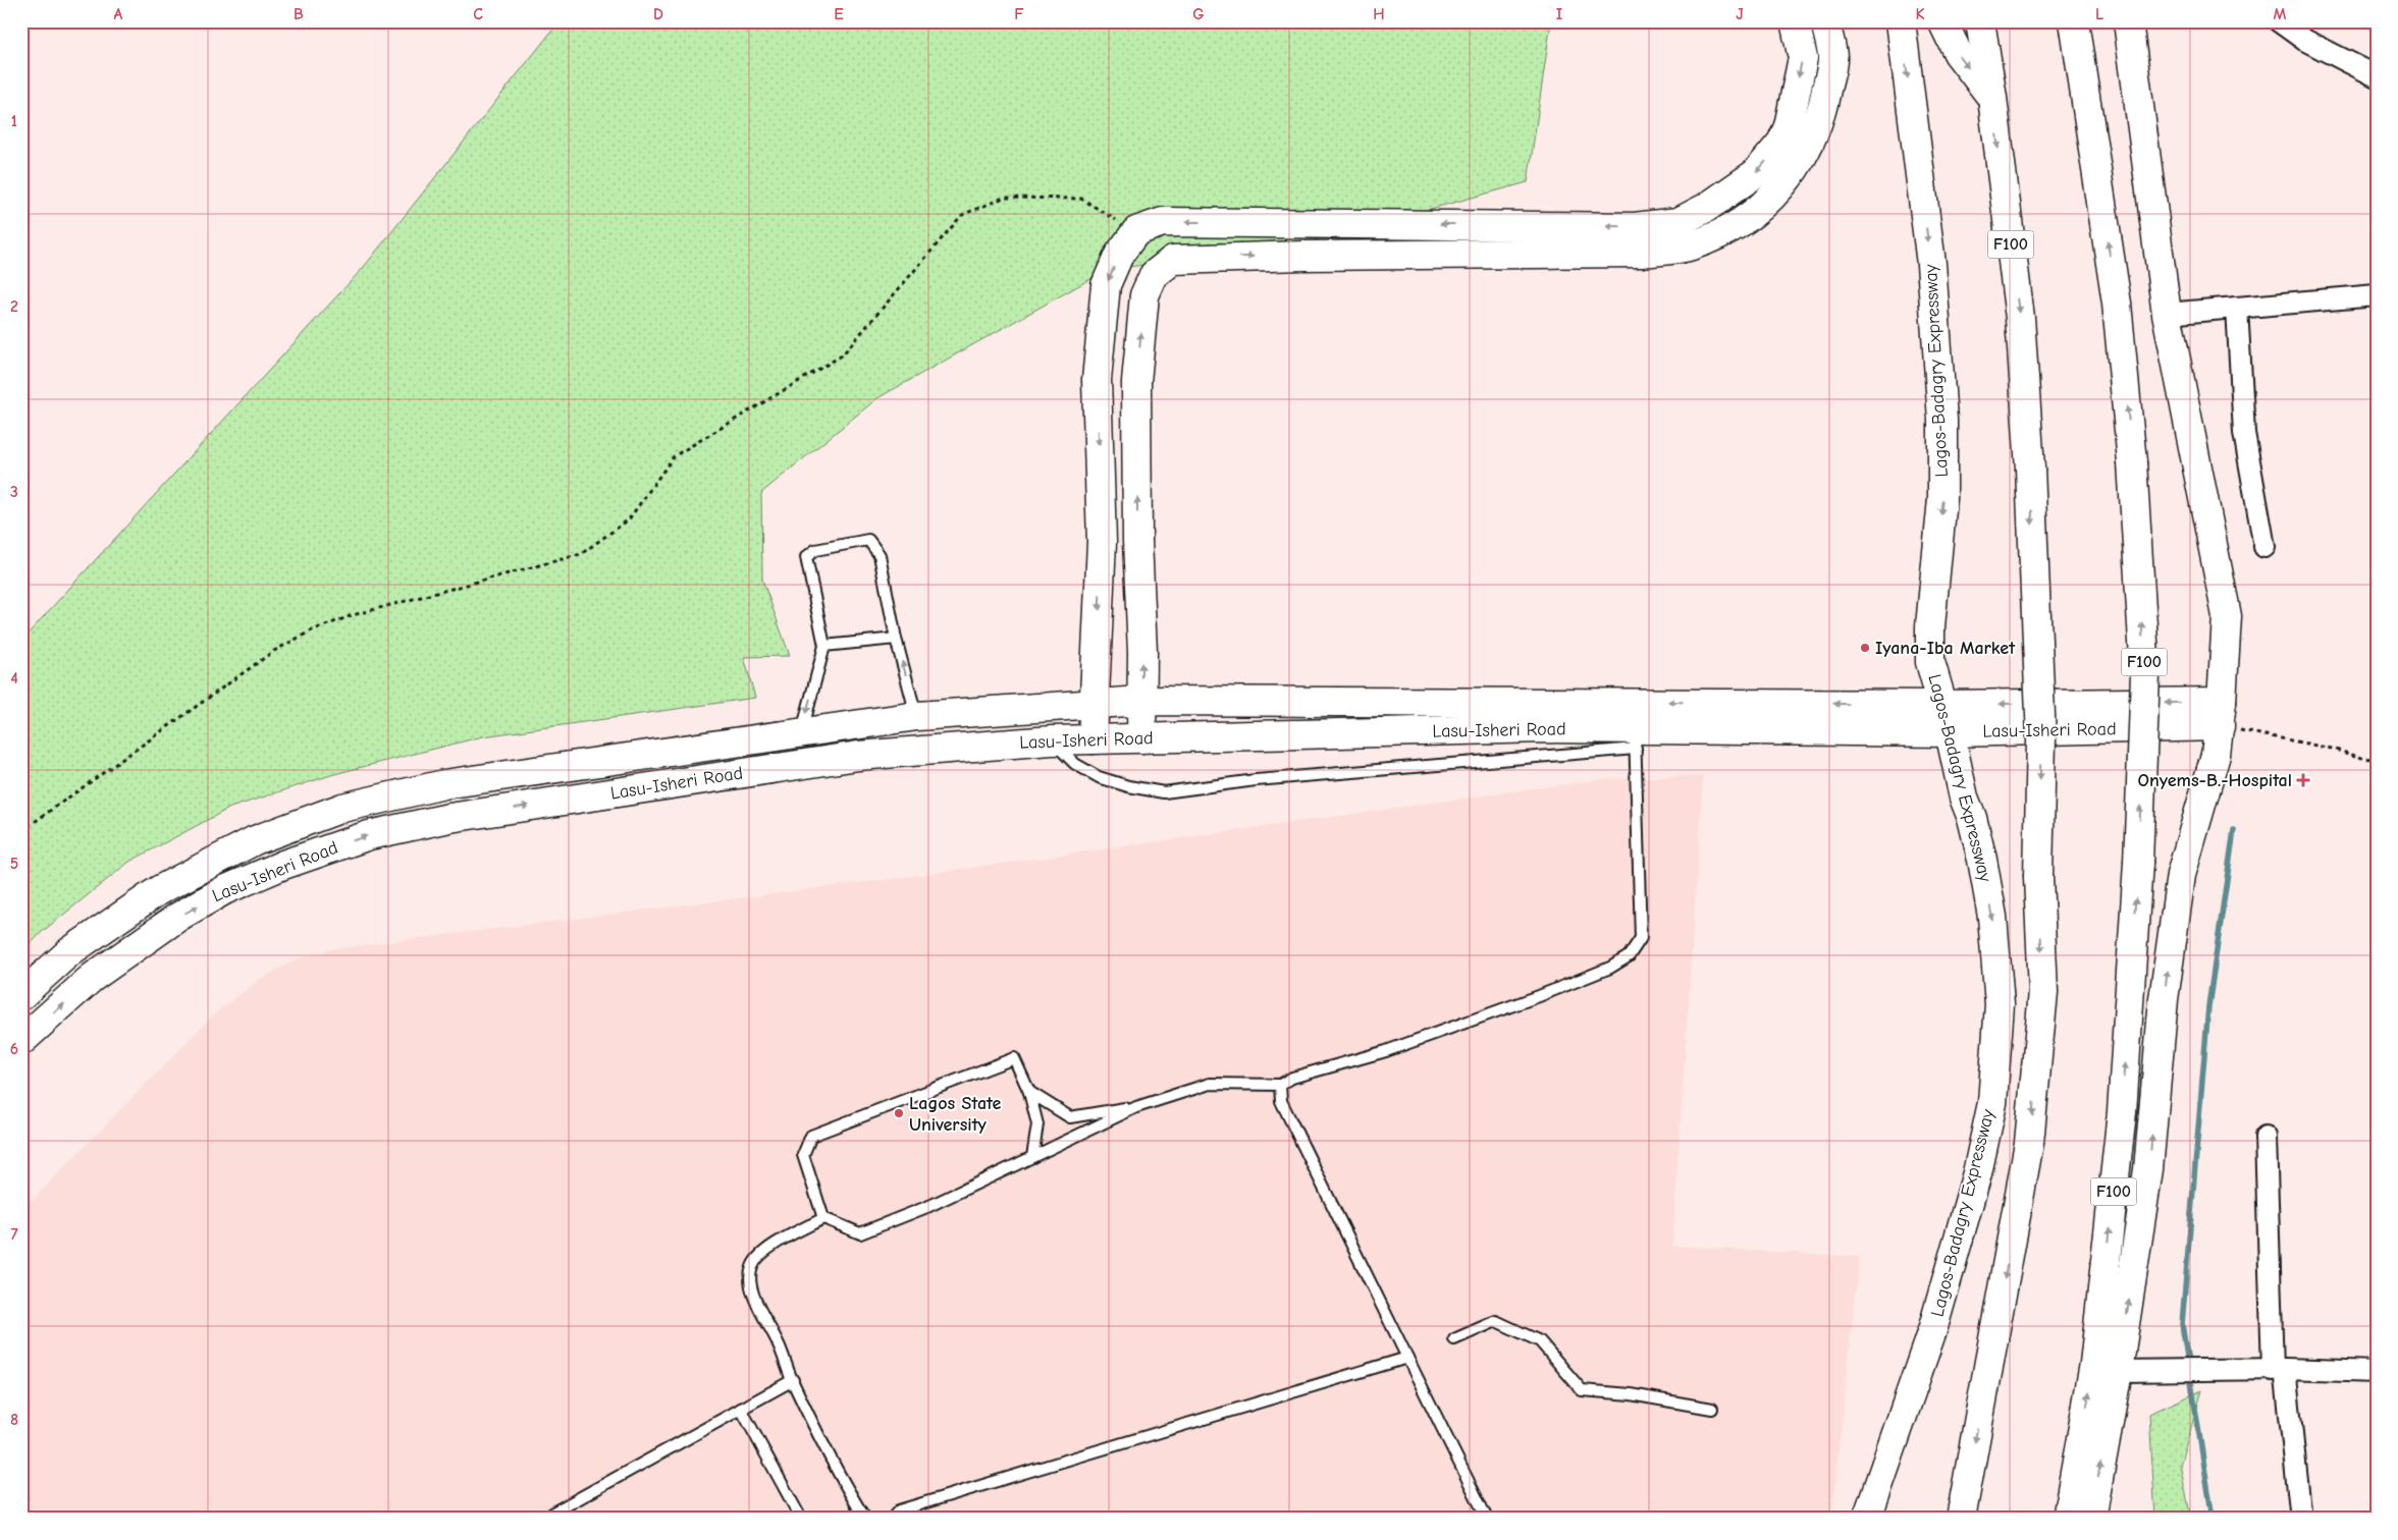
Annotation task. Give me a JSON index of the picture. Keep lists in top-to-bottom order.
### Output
{
  "streets": {
    "main road": ["F100", "Lagos-Badagry Expressway", "Lasu-Isheri Road"]
  },
  "crossings": [
    ["Lagos-Badagry Expressway", "Lasu-Isheri Road"]
  ],
  "places": {
    "other": ["Iyana-Iba Market", "Lagos State University"],
    "health": ["Onyems-B.-Hospital"]
  },
  "grid": {
    "columns": [
      "A",
      "B",
      "C",
      "D",
      "E",
      "F",
      "G",
      "H",
      "I",
      "J",
      "K",
      "L",
      "M"
    ],
    "rows": [
      "1",
      "2",
      "3",
      "4",
      "5",
      "6",
      "7",
      "8"
    ]
  }
}
